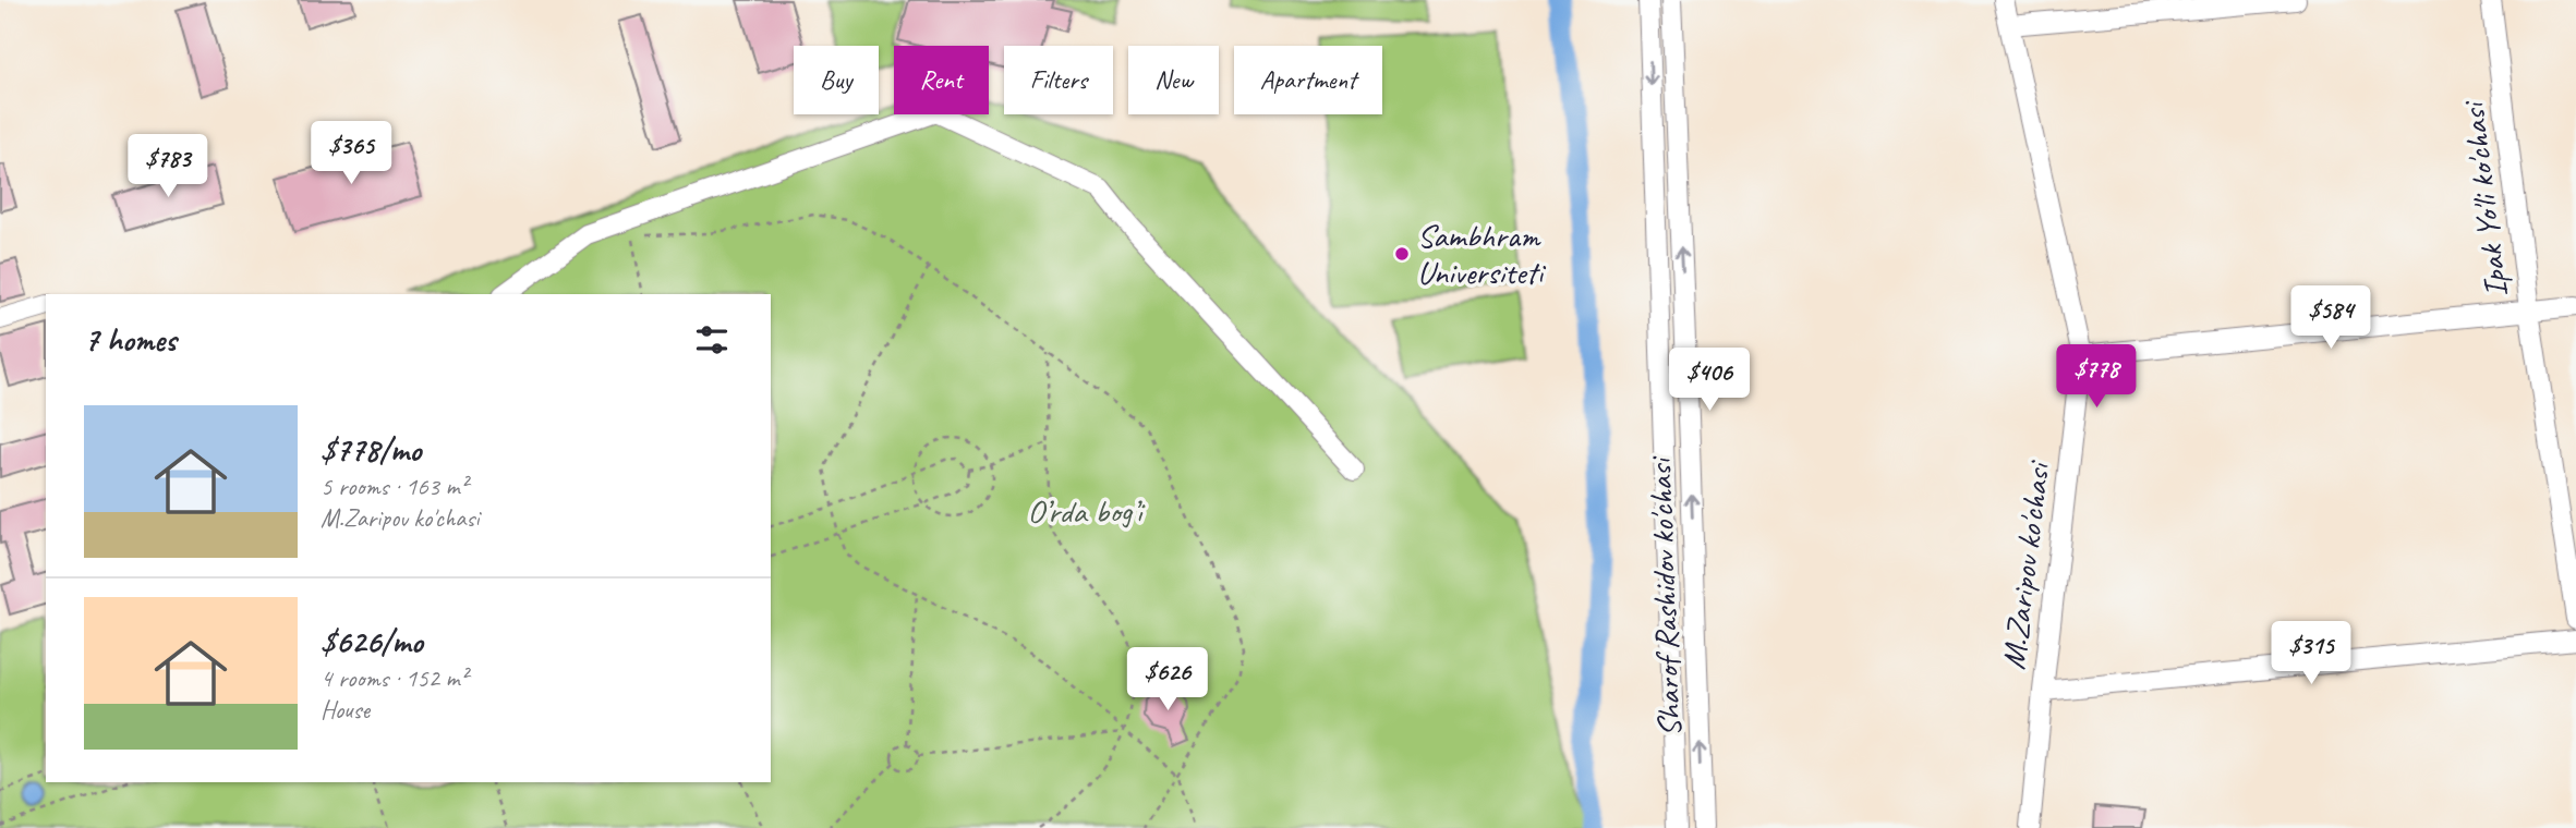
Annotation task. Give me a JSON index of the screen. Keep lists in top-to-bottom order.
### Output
{
  "streets": {
    "street": ["Ipak Yo'li ko'chasi", "M.Zaripov ko'chasi", "Sharof Rashidov ko'chasi"]
  },
  "parks": ["O’rda bog’i"],
  "places": ["Sambhram Universiteti"],
  "page": {
    "chip": [
      "Buy",
      "Rent",
      "Filters",
      "New",
      "Apartment"
    ],
    "price": [
      "$365",
      "$783",
      "$584",
      "$778",
      "$406",
      "$315",
      "$626"
    ],
    "heading": "7 homes",
    "list": [
      {
        "name": "$778/mo",
        "note": "5 rooms · 163 m² · M.Zaripov ko'chasi"
      },
      {
        "name": "$626/mo",
        "note": "4 rooms · 152 m² · House"
      }
    ]
  }
}
